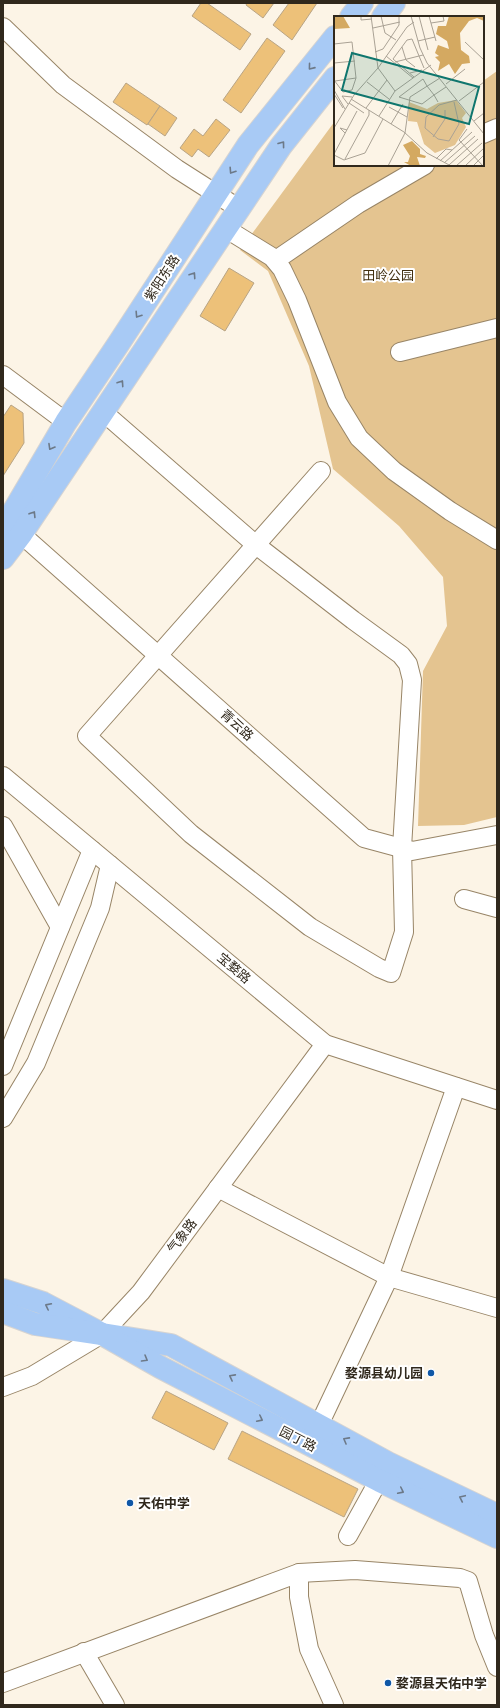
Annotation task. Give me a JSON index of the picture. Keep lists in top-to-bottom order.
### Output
{
  "streets": {
    "main road": ["紫阳东路", "园丁路"],
    "street": ["青云路", "宝婺路", "气象路"]
  },
  "crossings": [
    ["紫阳东路", "青云路"],
    ["宝婺路", "气象路"],
    ["气象路", "园丁路"]
  ],
  "parks": ["田岭公园"],
  "places": ["婺源县幼儿园", "天佑中学", "婺源县天佑中学"]
}
